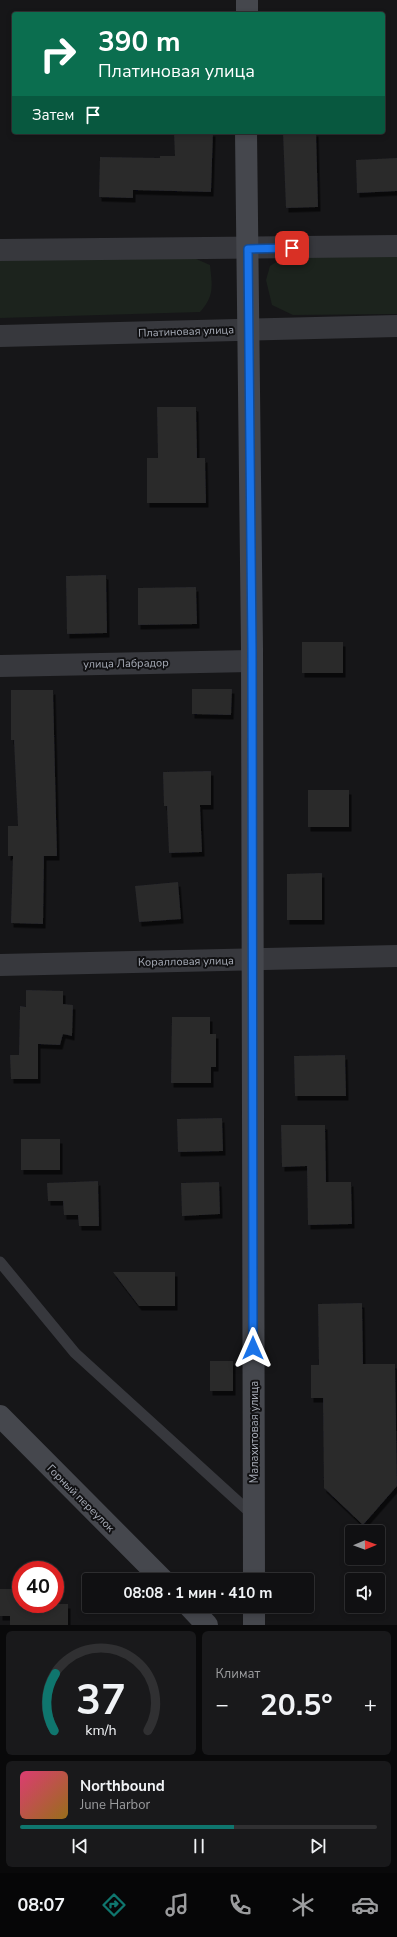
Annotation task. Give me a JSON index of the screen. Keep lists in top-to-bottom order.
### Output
{
  "streets": {
    "street": [
      "Платиновая улица",
      "улица Лабрадор",
      "Коралловая улица",
      "Малахитовая улица",
      "Горный переулок"
    ]
  },
  "crossings": [
    ["Платиновая улица", "Малахитовая улица"],
    ["улица Лабрадор", "Малахитовая улица"],
    ["Коралловая улица", "Малахитовая улица"]
  ],
  "north": "right",
  "page": {
    "turn": ["390 m", "Платиновая улица"],
    "then": "Затем",
    "limit": "40",
    "trip": "08:08 · 1 мин · 410 m",
    "tile": "Климат",
    "heat": ["−", "20.5°", "+"],
    "song": ["Northbound", "June Harbor"],
    "tabs": "08:07",
    "gauge": ["37", "km/h"]
  }
}
